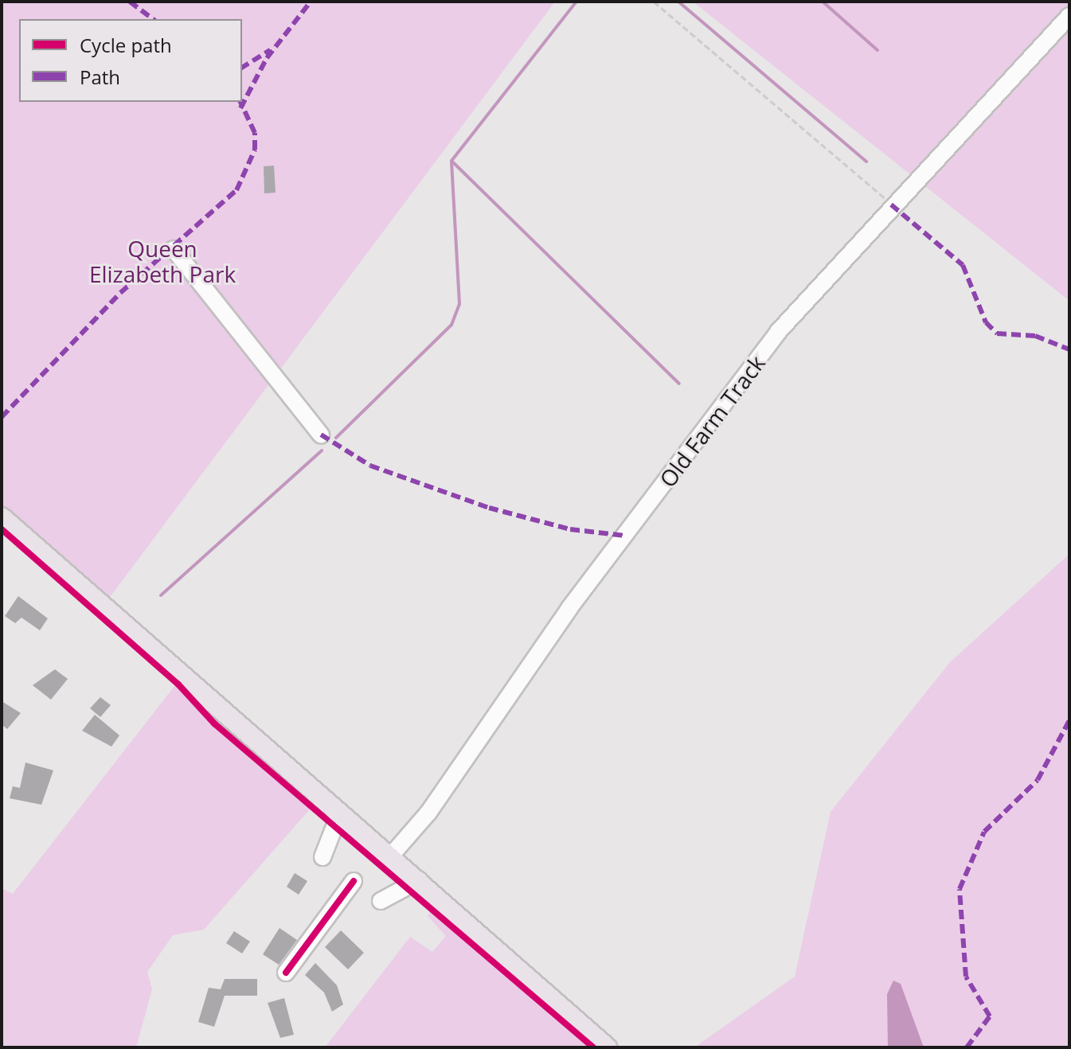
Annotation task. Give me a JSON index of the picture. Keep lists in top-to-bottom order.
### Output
{
  "streets": {
    "street": ["Old Farm Track"]
  },
  "parks": ["Queen Elizabeth Park"],
  "legend": ["Cycle path", "Path"]
}
